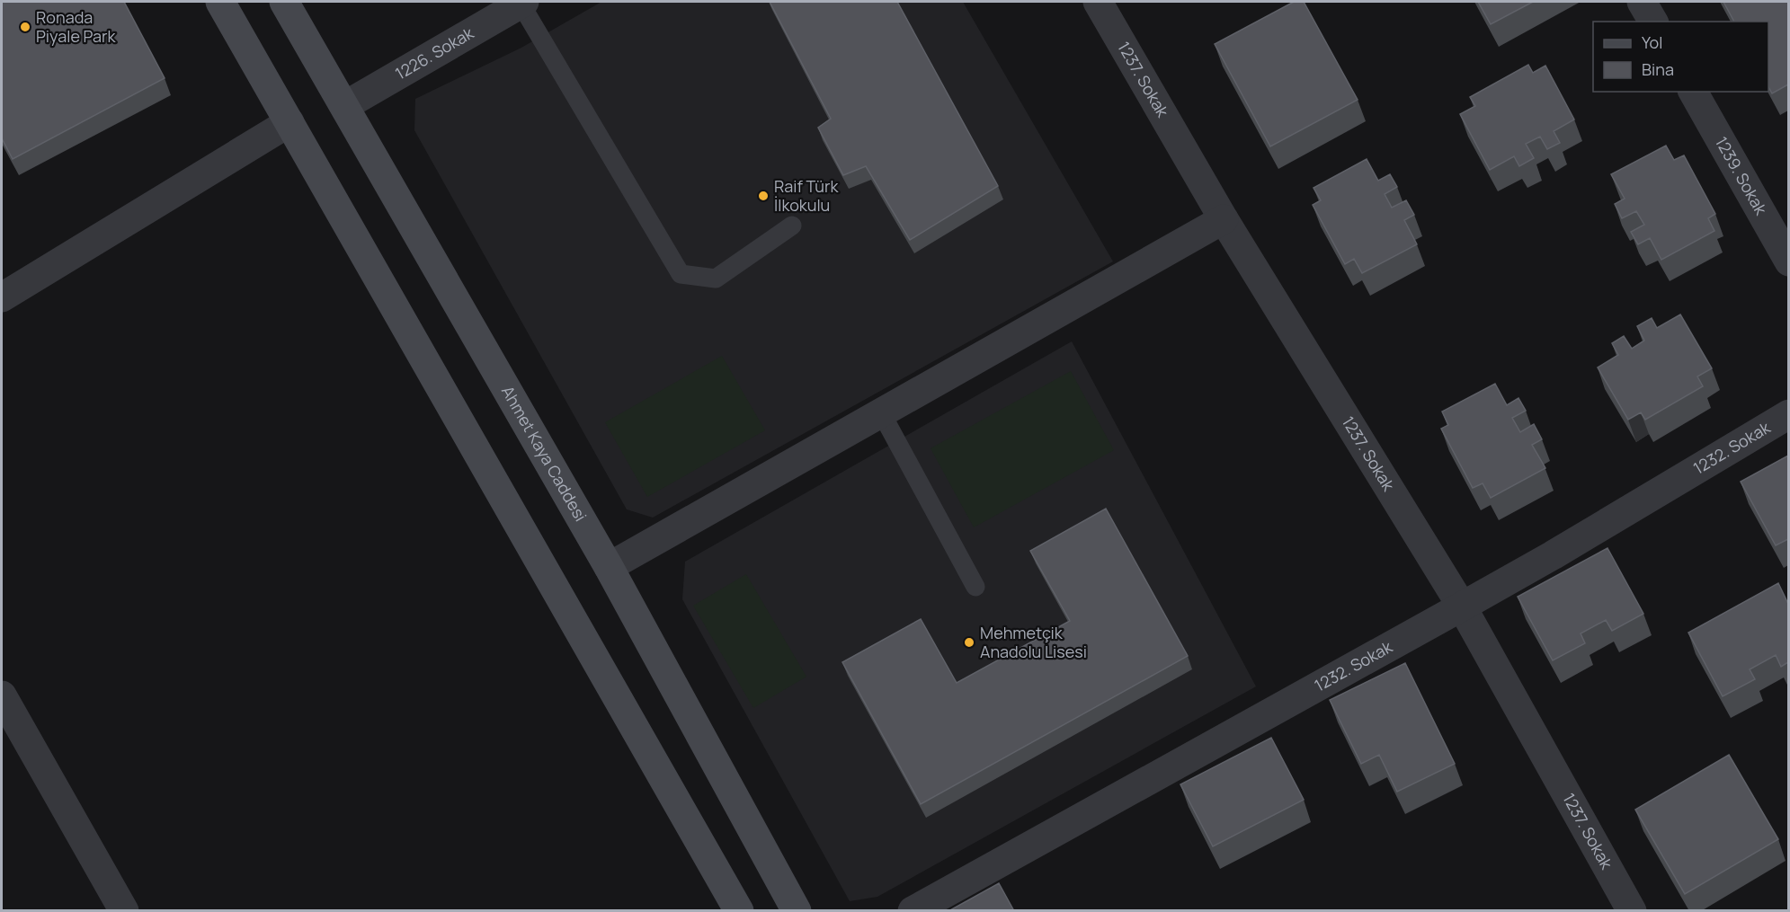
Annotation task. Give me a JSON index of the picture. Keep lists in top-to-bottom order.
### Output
{
  "streets": {
    "main road": ["Ahmet Kaya Caddesi"],
    "street": [
      "1226. Sokak",
      "1237. Sokak",
      "1239. Sokak",
      "1232. Sokak"
    ]
  },
  "crossings": [
    ["1226. Sokak", "Ahmet Kaya Caddesi"],
    ["1237. Sokak", "1232. Sokak"]
  ],
  "places": ["Ronada Piyale Park", "Raif Türk İlkokulu", "Mehmetçik Anadolu Lisesi"],
  "legend": ["Yol", "Bina"]
}
